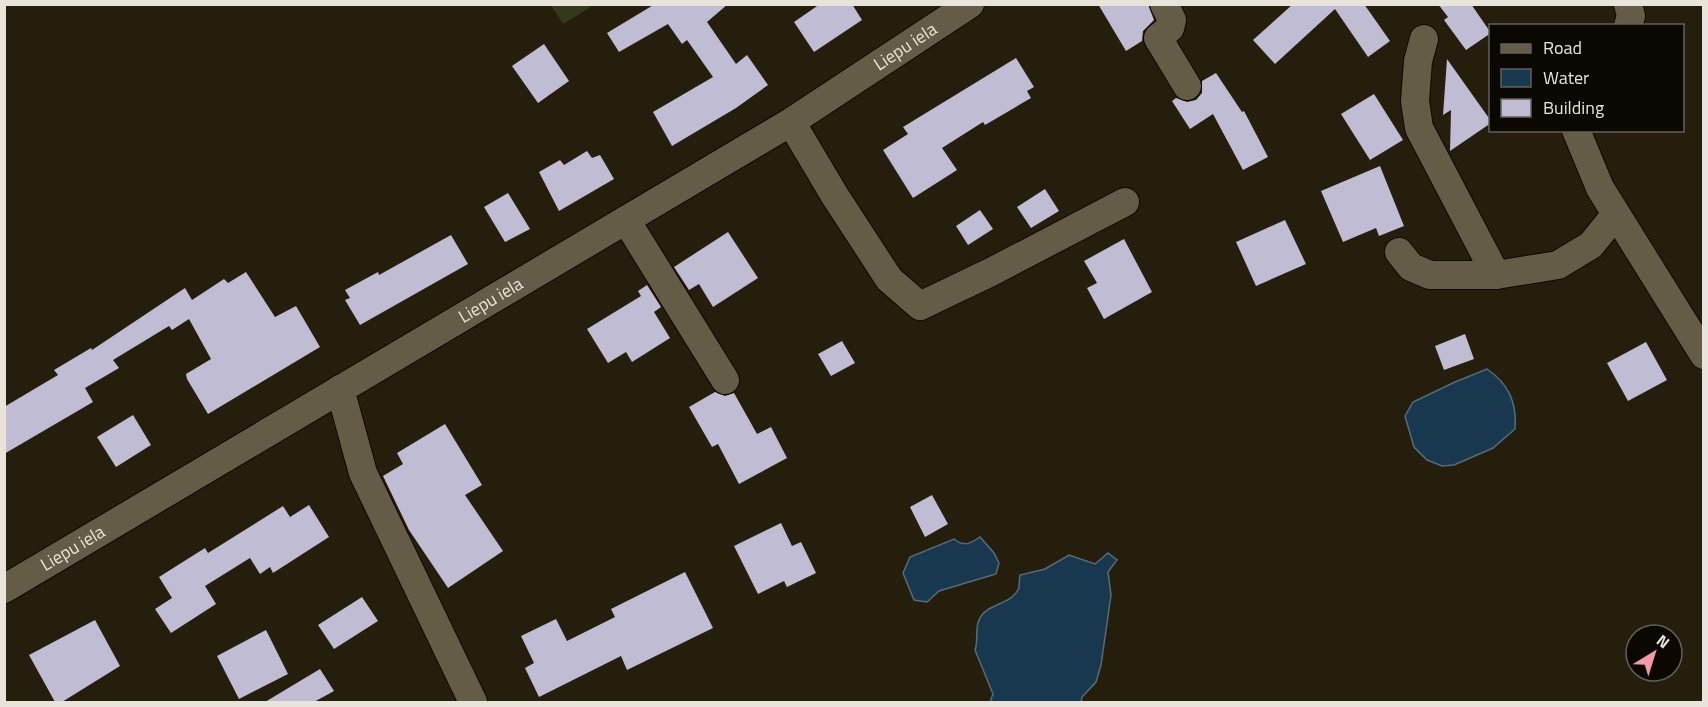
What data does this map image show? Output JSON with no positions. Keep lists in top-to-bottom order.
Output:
{
  "streets": {
    "street": ["Liepu iela"]
  },
  "legend": ["Road", "Water", "Building"],
  "north": "top right"
}
